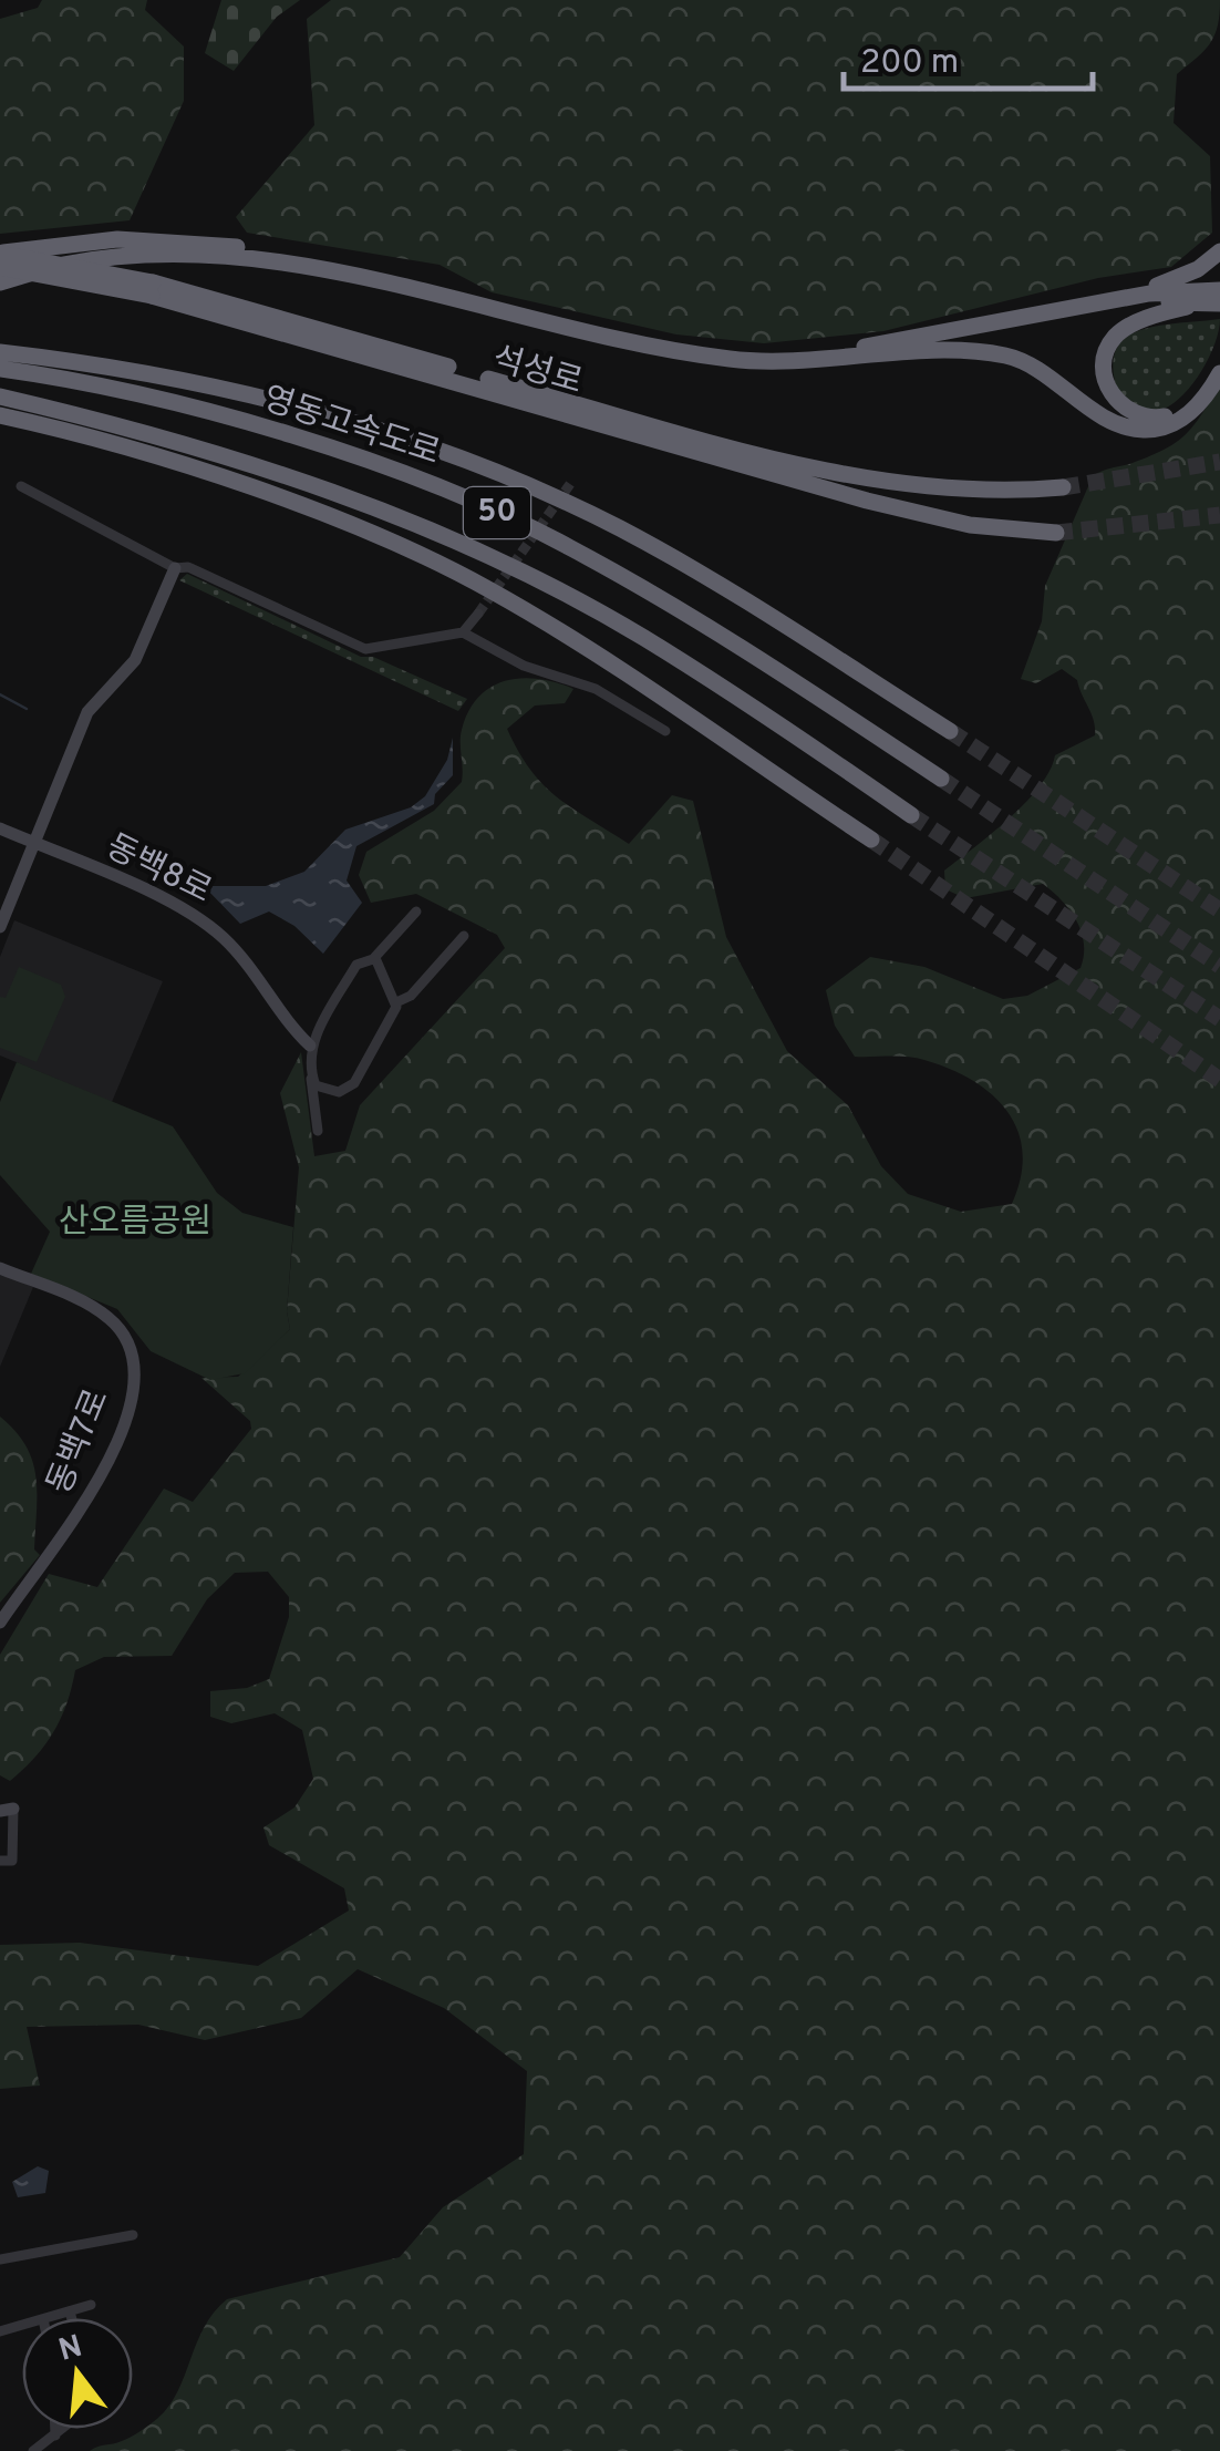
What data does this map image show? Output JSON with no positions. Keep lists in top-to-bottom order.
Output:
{
  "streets": {
    "highway": ["석성로", "영동고속도로", "50"],
    "street": ["동백8로", "동백7로"]
  },
  "parks": ["산오름공원"],
  "scale_bar": "200 m",
  "north": "top"
}
